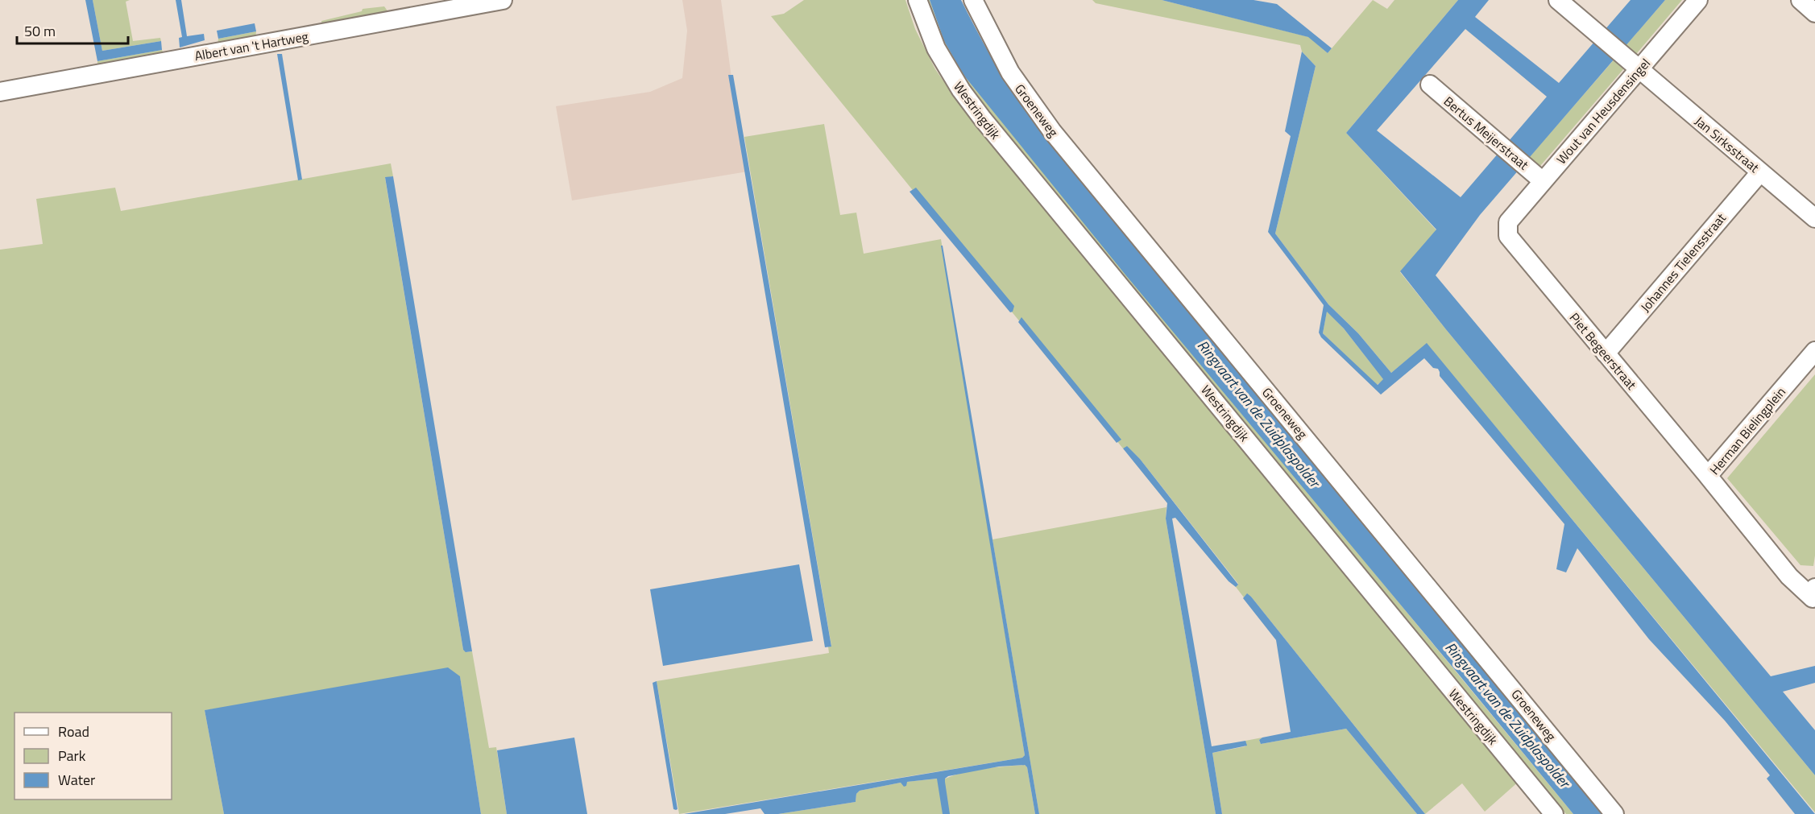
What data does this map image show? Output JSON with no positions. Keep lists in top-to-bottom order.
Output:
{
  "streets": {
    "street": [
      "Albert van 't Hartweg",
      "Westringdijk",
      "Groeneweg",
      "Wout van Heusdensingel",
      "Bertus Meijerstraat",
      "Jan Sirksstraat",
      "Johannes Tielensstraat",
      "Piet Begeerstraat",
      "Herman Bielingplein"
    ]
  },
  "crossings": [
    ["Wout van Heusdensingel", "Bertus Meijerstraat"],
    ["Wout van Heusdensingel", "Jan Sirksstraat"],
    ["Wout van Heusdensingel", "Piet Begeerstraat"],
    ["Jan Sirksstraat", "Johannes Tielensstraat"],
    ["Johannes Tielensstraat", "Piet Begeerstraat"],
    ["Piet Begeerstraat", "Herman Bielingplein"]
  ],
  "water": ["Ringvaart van de Zuidplaspolder"],
  "legend": ["Road", "Park", "Water"],
  "scale_bar": "50 m"
}
